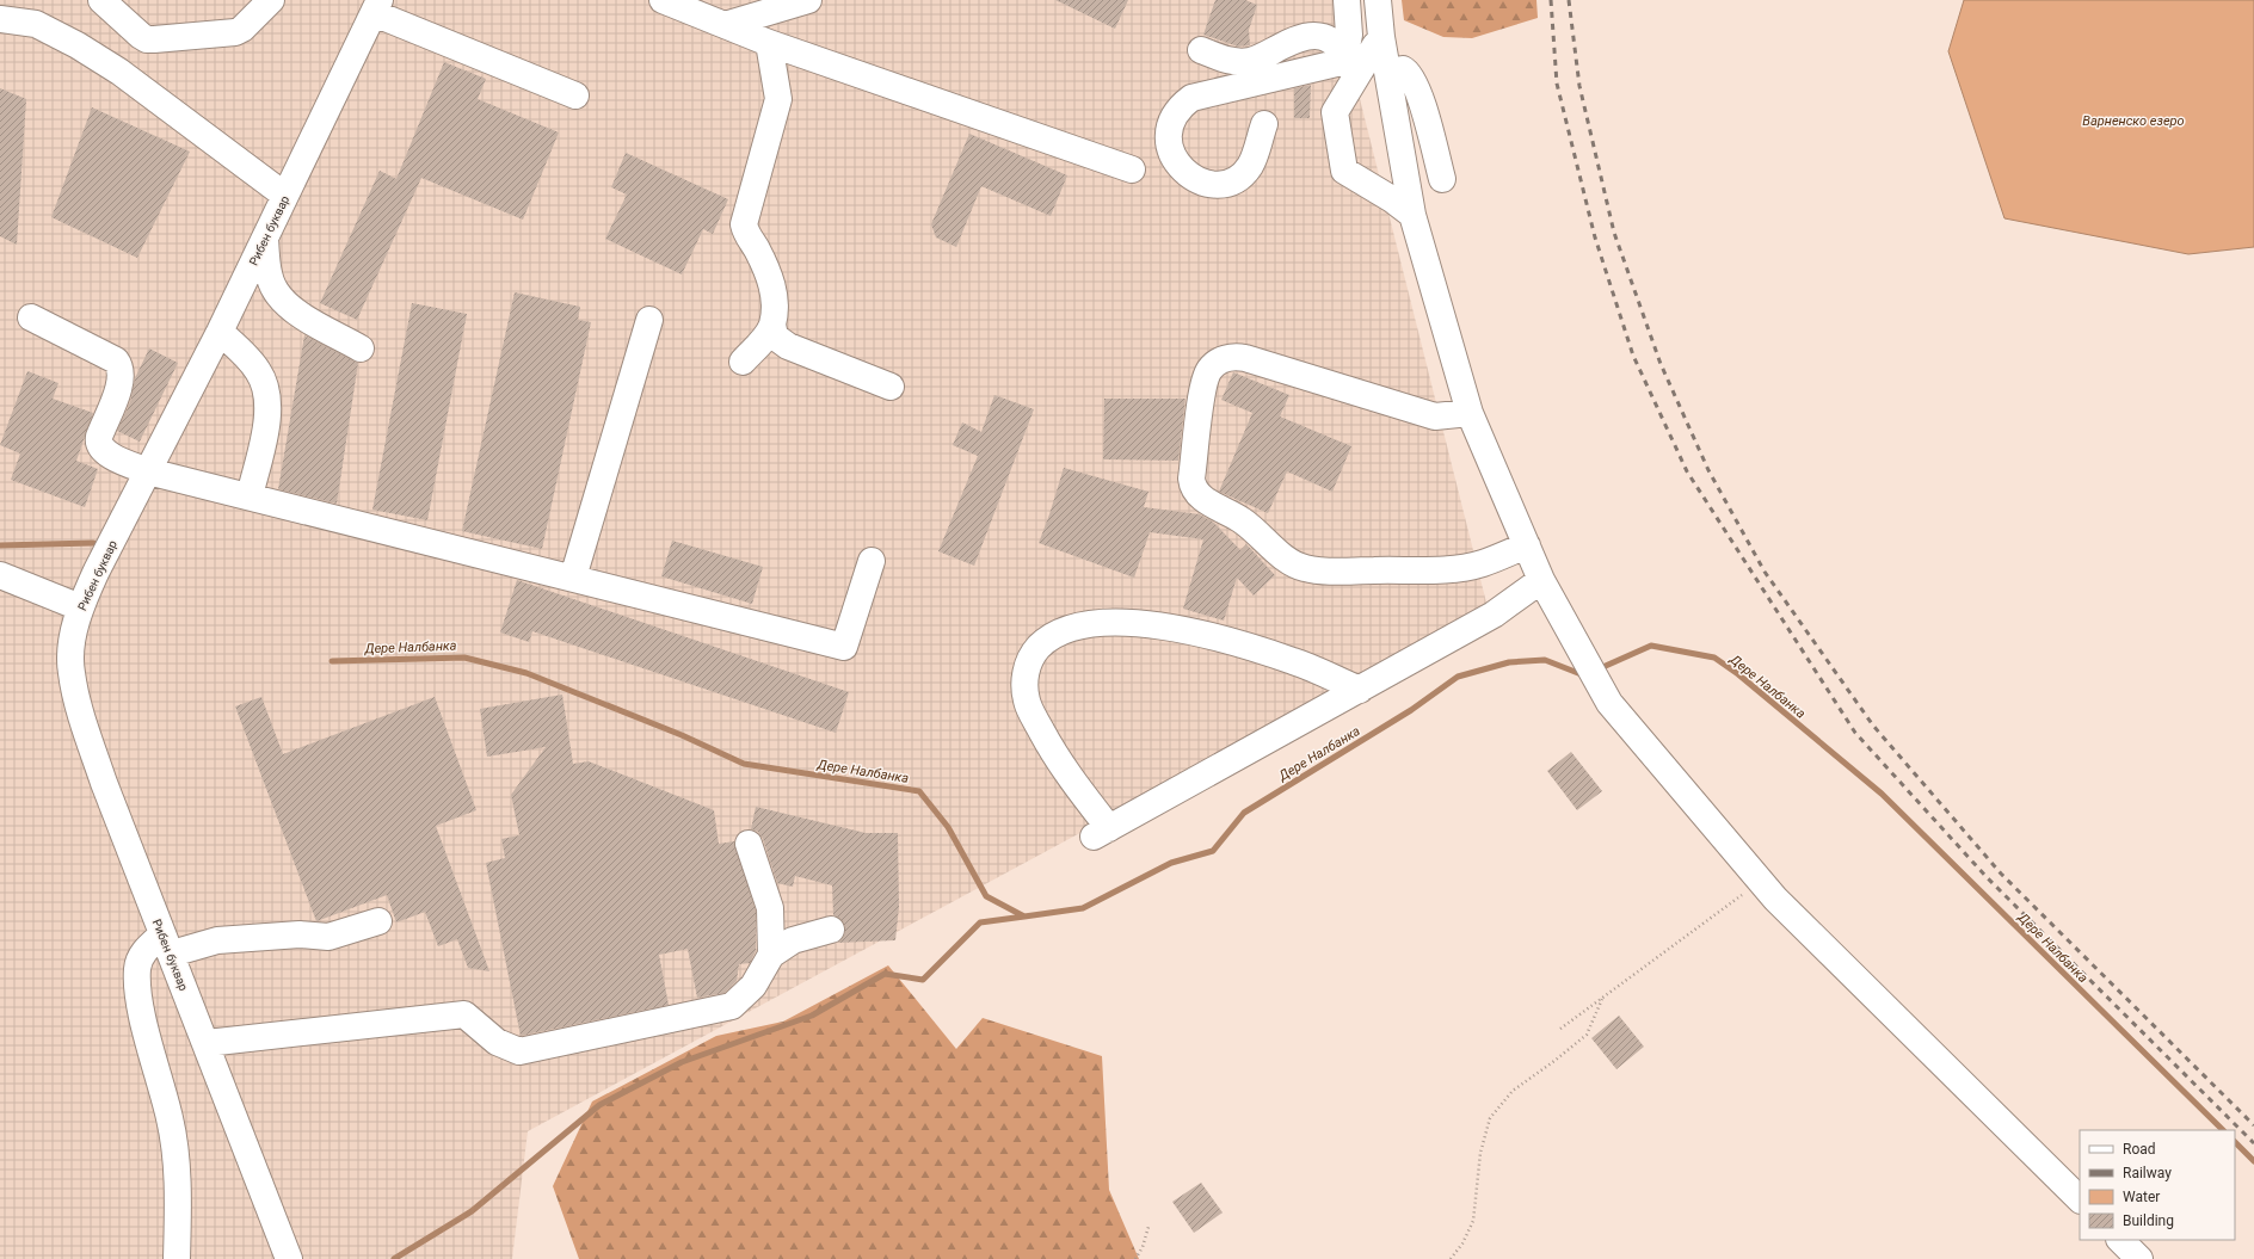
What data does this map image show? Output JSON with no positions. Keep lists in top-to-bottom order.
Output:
{
  "streets": {
    "street": ["Рибен буквар"]
  },
  "water": ["Варненско езеро", "Дере Налбанка"],
  "legend": [
    "Road",
    "Railway",
    "Water",
    "Building"
  ]
}
